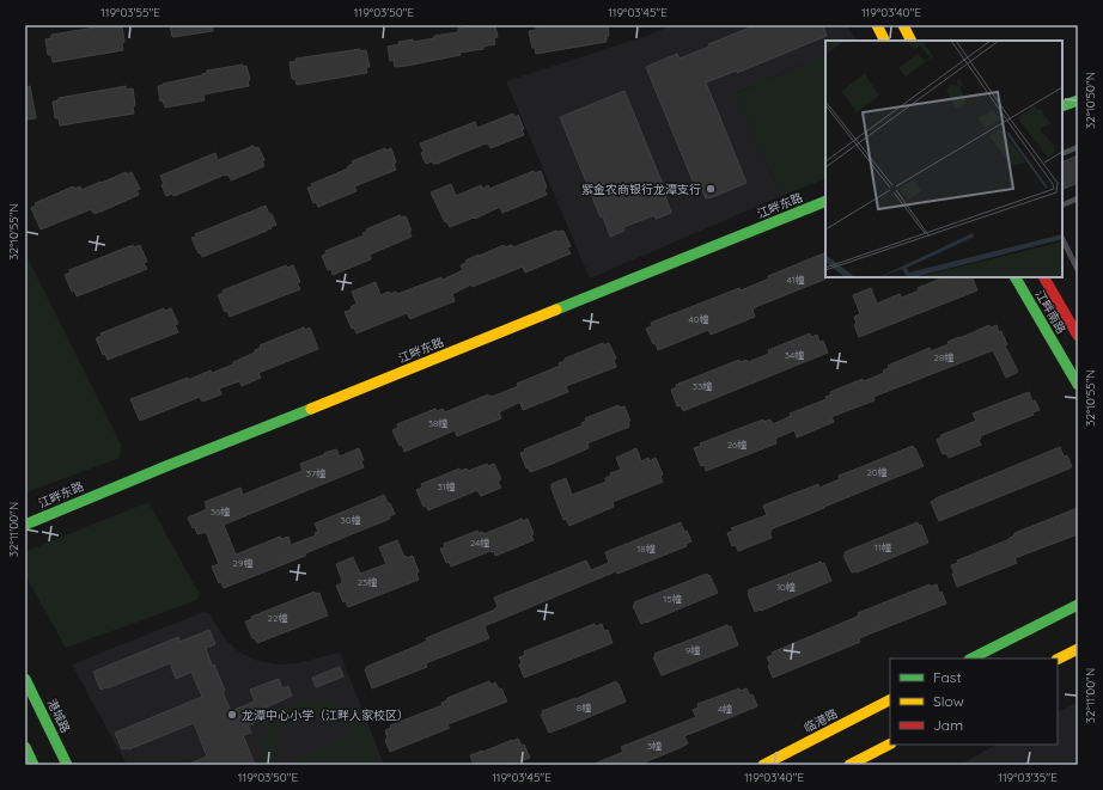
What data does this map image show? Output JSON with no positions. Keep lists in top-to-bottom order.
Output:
{
  "streets": {
    "street": [
      "江畔东路",
      "江畔南路",
      "港城路",
      "临港路"
    ]
  },
  "places": ["紫金农商银行龙潭支行", "龙潭中心小学（江畔人家校区）"],
  "house_numbers": [
    "41幢",
    "40幢",
    "34幢",
    "28幢",
    "33幢",
    "38幢",
    "26幢",
    "20幢",
    "37幢",
    "31幢",
    "36幢",
    "30幢",
    "24幢",
    "11幢",
    "18幢",
    "29幢",
    "23幢",
    "10幢",
    "15幢",
    "22幢",
    "9幢",
    "8幢",
    "4幢",
    "3幢"
  ],
  "legend": ["Fast", "Slow", "Jam"],
  "coordinates": [
    "119°03'55\"E",
    "119°03'50\"E",
    "119°03'45\"E",
    "119°03'40\"E",
    "32°10'50\"N",
    "32°10'55\"N",
    "32°11'00\"N",
    "119°03'35\"E"
  ]
}
